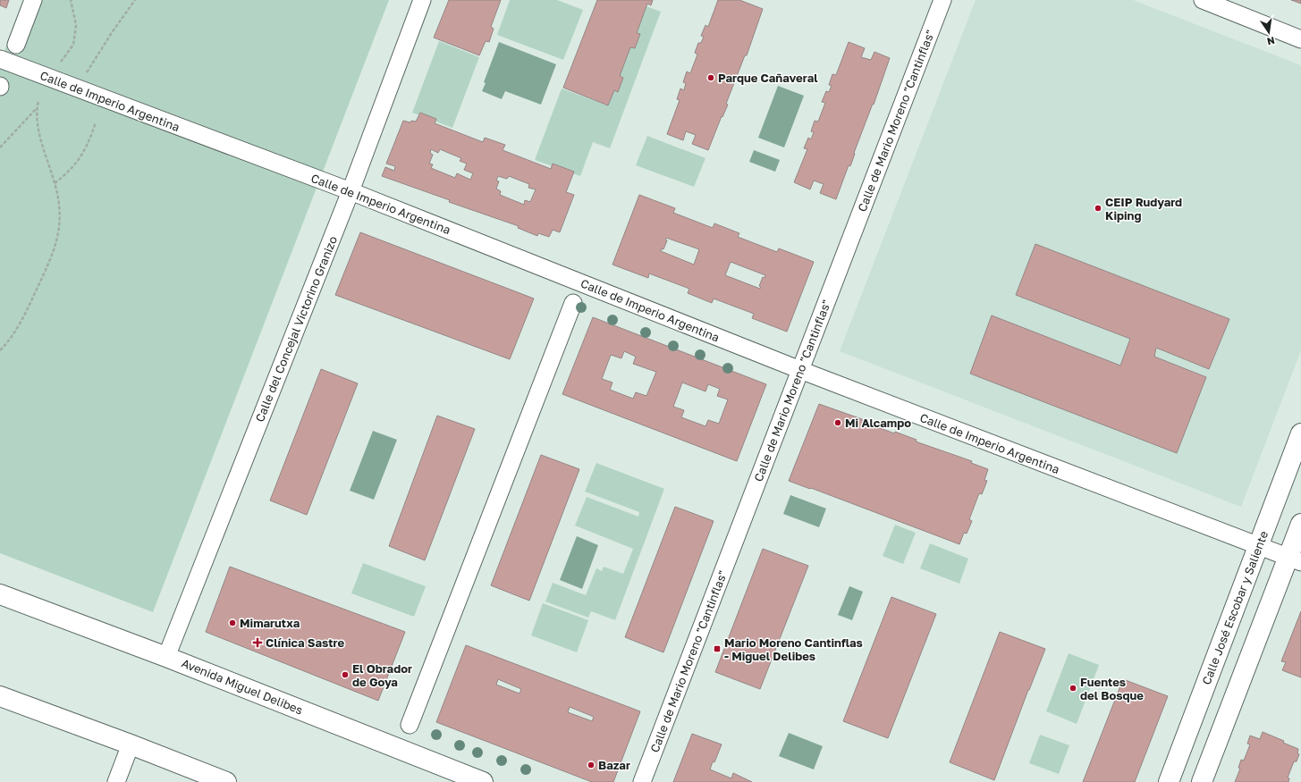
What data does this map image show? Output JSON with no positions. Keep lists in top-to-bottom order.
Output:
{
  "streets": {
    "main road": ["Calle José Escobar y Saliente", "Avenida Miguel Delibes"],
    "street": ["Calle de Imperio Argentina", "Calle de Mario Moreno \"Cantinflas\"", "Calle del Concejal Victorino Granizo"]
  },
  "crossings": [
    ["Calle de Imperio Argentina", "Calle de Mario Moreno \"Cantinflas\""],
    ["Calle de Imperio Argentina", "Calle del Concejal Victorino Granizo"],
    ["Calle de Imperio Argentina", "Calle José Escobar y Saliente"],
    ["Calle del Concejal Victorino Granizo", "Avenida Miguel Delibes"]
  ],
  "places": {
    "other": [
      "Parque Cañaveral",
      "CEIP Rudyard Kiping",
      "Mi Alcampo",
      "Mimarutxa",
      "El Obrador de Goya",
      "Fuentes del Bosque",
      "Bazar"
    ],
    "health": ["Clínica Sastre"],
    "transit": ["Mario Moreno Cantinflas - Miguel Delibes"]
  },
  "north": "bottom"
}
